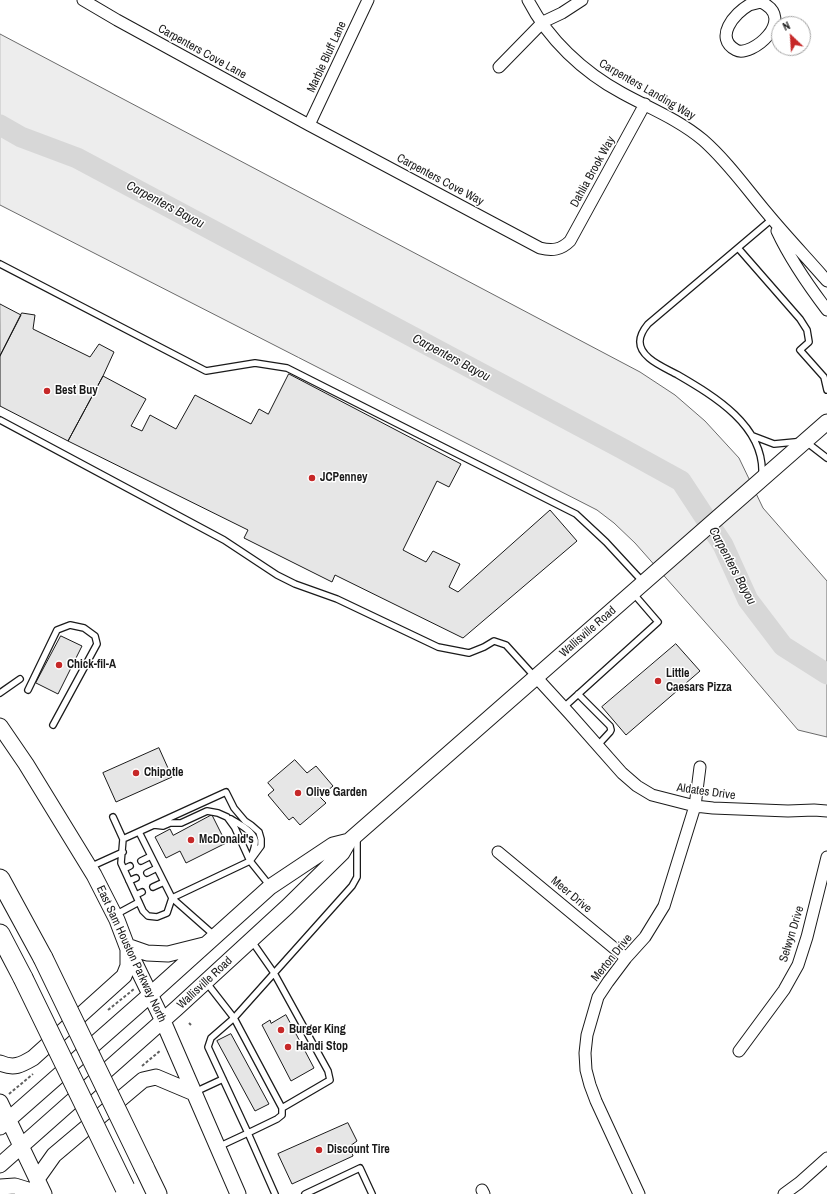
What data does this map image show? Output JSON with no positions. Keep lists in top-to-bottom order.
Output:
{
  "streets": {
    "main road": ["Wallisville Road", "East Sam Houston Parkway North"],
    "street": [
      "Carpenters Cove Lane",
      "Marble Bluff Lane",
      "Carpenters Landing Way",
      "Dahlia Brook Way",
      "Carpenters Cove Way",
      "Aldates Drive",
      "Meer Drive",
      "Selwyn Drive",
      "Merton Drive"
    ]
  },
  "crossings": [
    ["Carpenters Cove Lane", "Marble Bluff Lane"],
    ["Carpenters Cove Lane", "Carpenters Cove Way"],
    ["Marble Bluff Lane", "Carpenters Cove Way"],
    ["Carpenters Landing Way", "Dahlia Brook Way"],
    ["Dahlia Brook Way", "Carpenters Cove Way"],
    ["Wallisville Road", "Aldates Drive"],
    ["Wallisville Road", "East Sam Houston Parkway North"],
    ["Aldates Drive", "Merton Drive"],
    ["Meer Drive", "Merton Drive"]
  ],
  "water": ["Carpenters Bayou"],
  "places": [
    "Best Buy",
    "JCPenney",
    "Chick-fil-A",
    "Little Caesars Pizza",
    "Chipotle",
    "Olive Garden",
    "McDonald's",
    "Burger King",
    "Handi Stop",
    "Discount Tire"
  ],
  "north": "top left"
}
